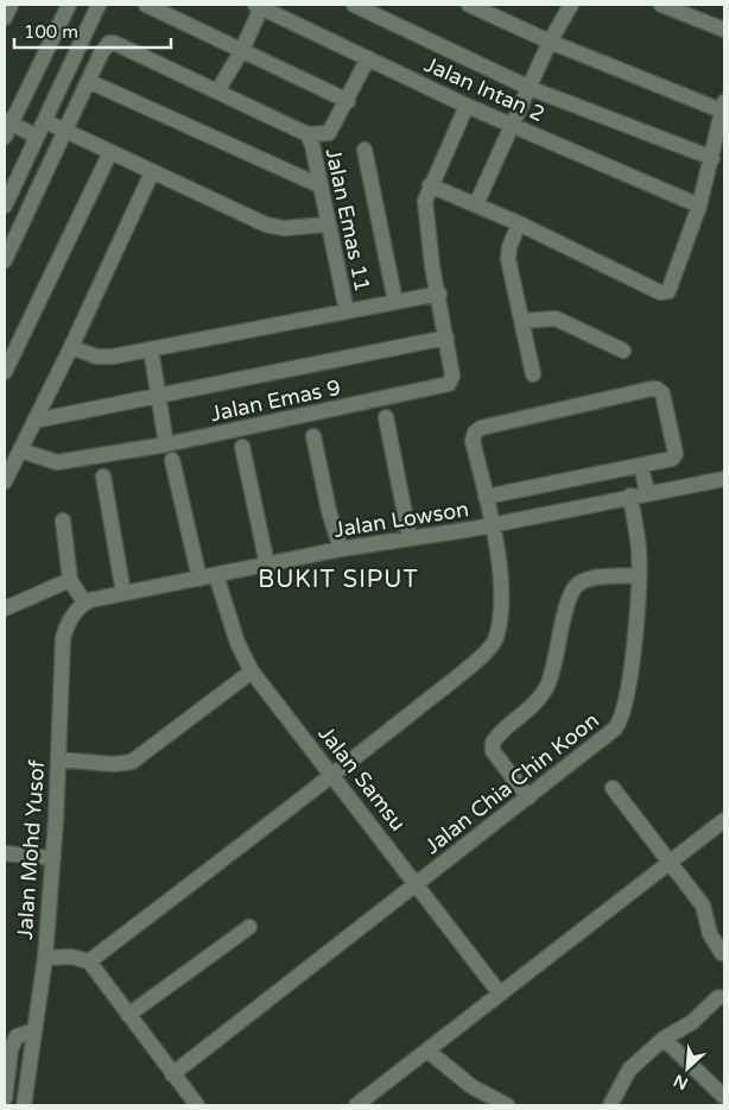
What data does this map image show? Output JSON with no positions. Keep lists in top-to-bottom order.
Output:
{
  "streets": {
    "street": [
      "Jalan Intan 2",
      "Jalan Emas 11",
      "Jalan Emas 9",
      "Jalan Lowson",
      "Jalan Samsu",
      "Jalan Chia Chin Koon",
      "Jalan Mohd Yusof"
    ]
  },
  "crossings": [
    ["Jalan Intan 2", "Jalan Emas 9"],
    ["Jalan Lowson", "Jalan Samsu"],
    ["Jalan Lowson", "Jalan Chia Chin Koon"],
    ["Jalan Lowson", "Jalan Mohd Yusof"],
    ["Jalan Samsu", "Jalan Chia Chin Koon"]
  ],
  "districts": ["BUKIT SIPUT"],
  "scale_bar": "100 m",
  "north": "bottom left"
}
